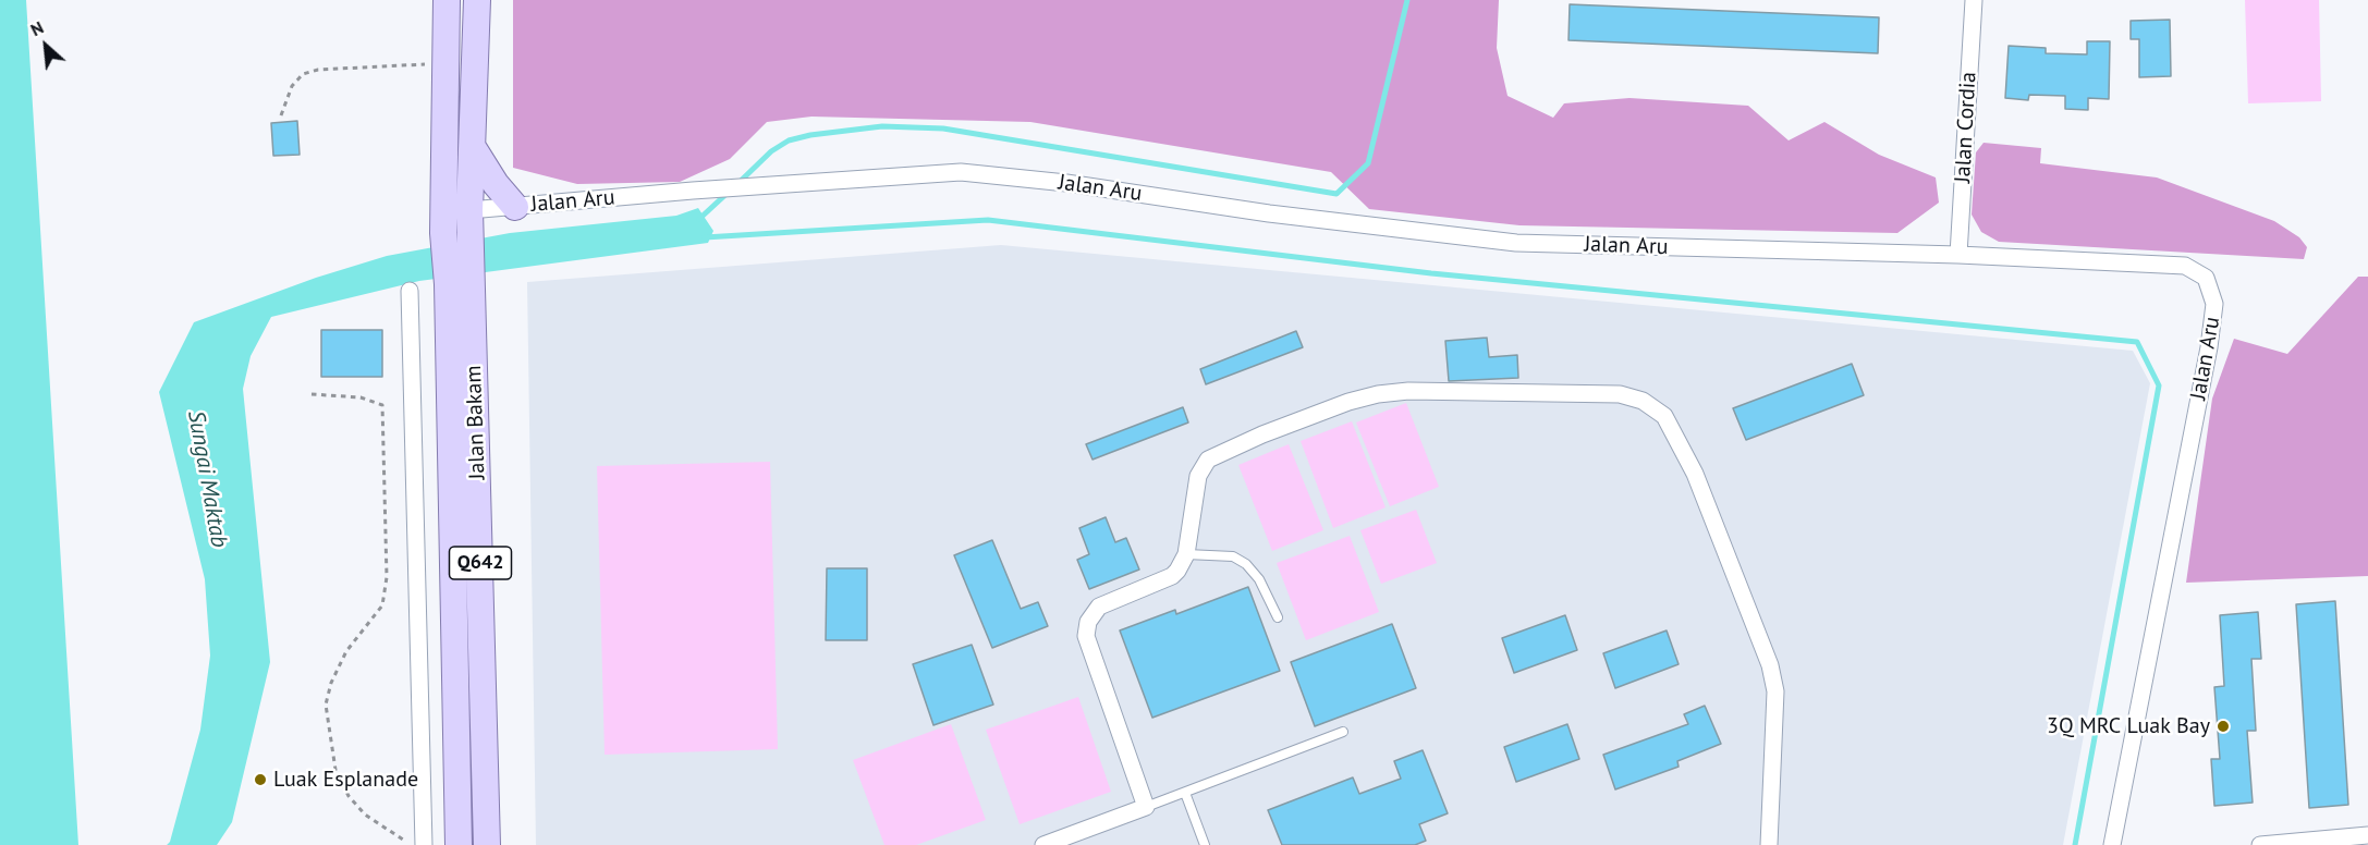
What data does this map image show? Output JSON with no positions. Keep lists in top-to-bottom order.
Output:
{
  "streets": {
    "main road": ["Jalan Bakam", "Q642"],
    "street": ["Jalan Cordia", "Jalan Aru"]
  },
  "crossings": [
    ["Jalan Cordia", "Jalan Aru"],
    ["Jalan Aru", "Jalan Bakam"]
  ],
  "water": ["Sungai Maktab"],
  "places": ["3Q MRC Luak Bay", "Luak Esplanade"],
  "north": "top left"
}
